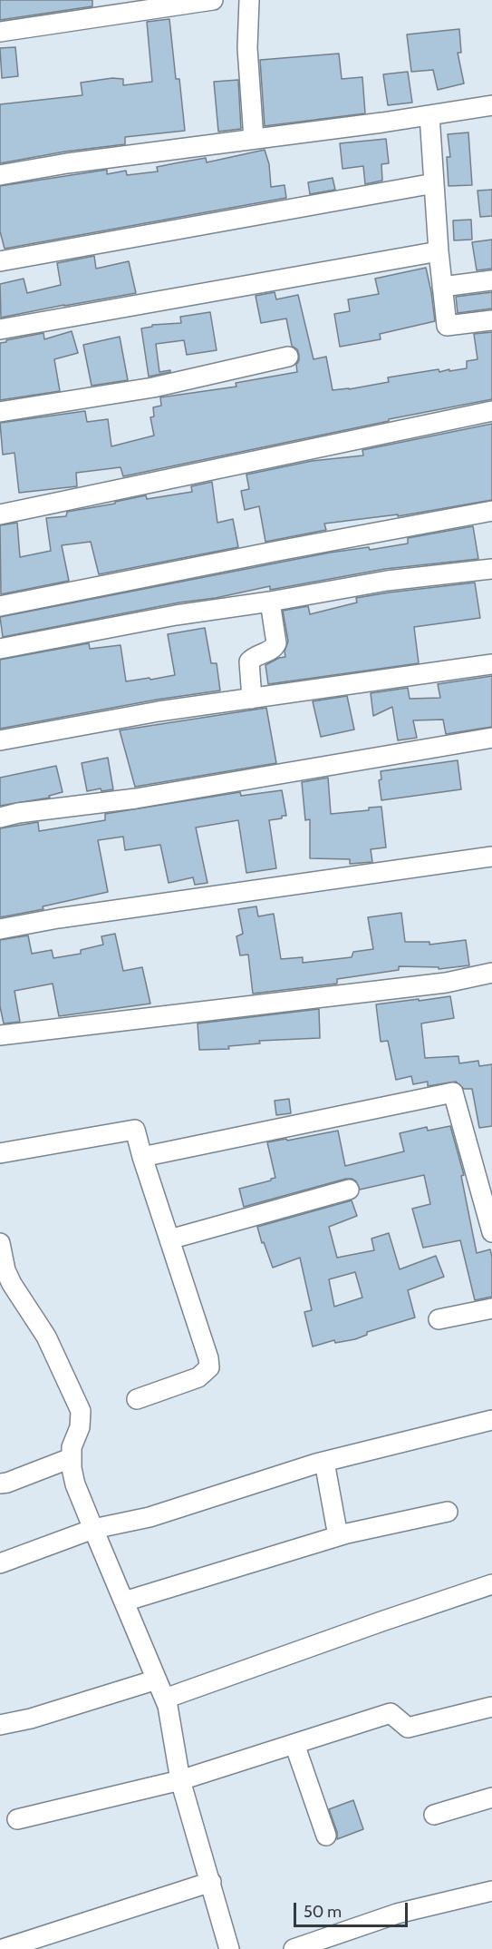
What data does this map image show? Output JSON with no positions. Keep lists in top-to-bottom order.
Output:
{
  "scale_bar": "50 m"
}
